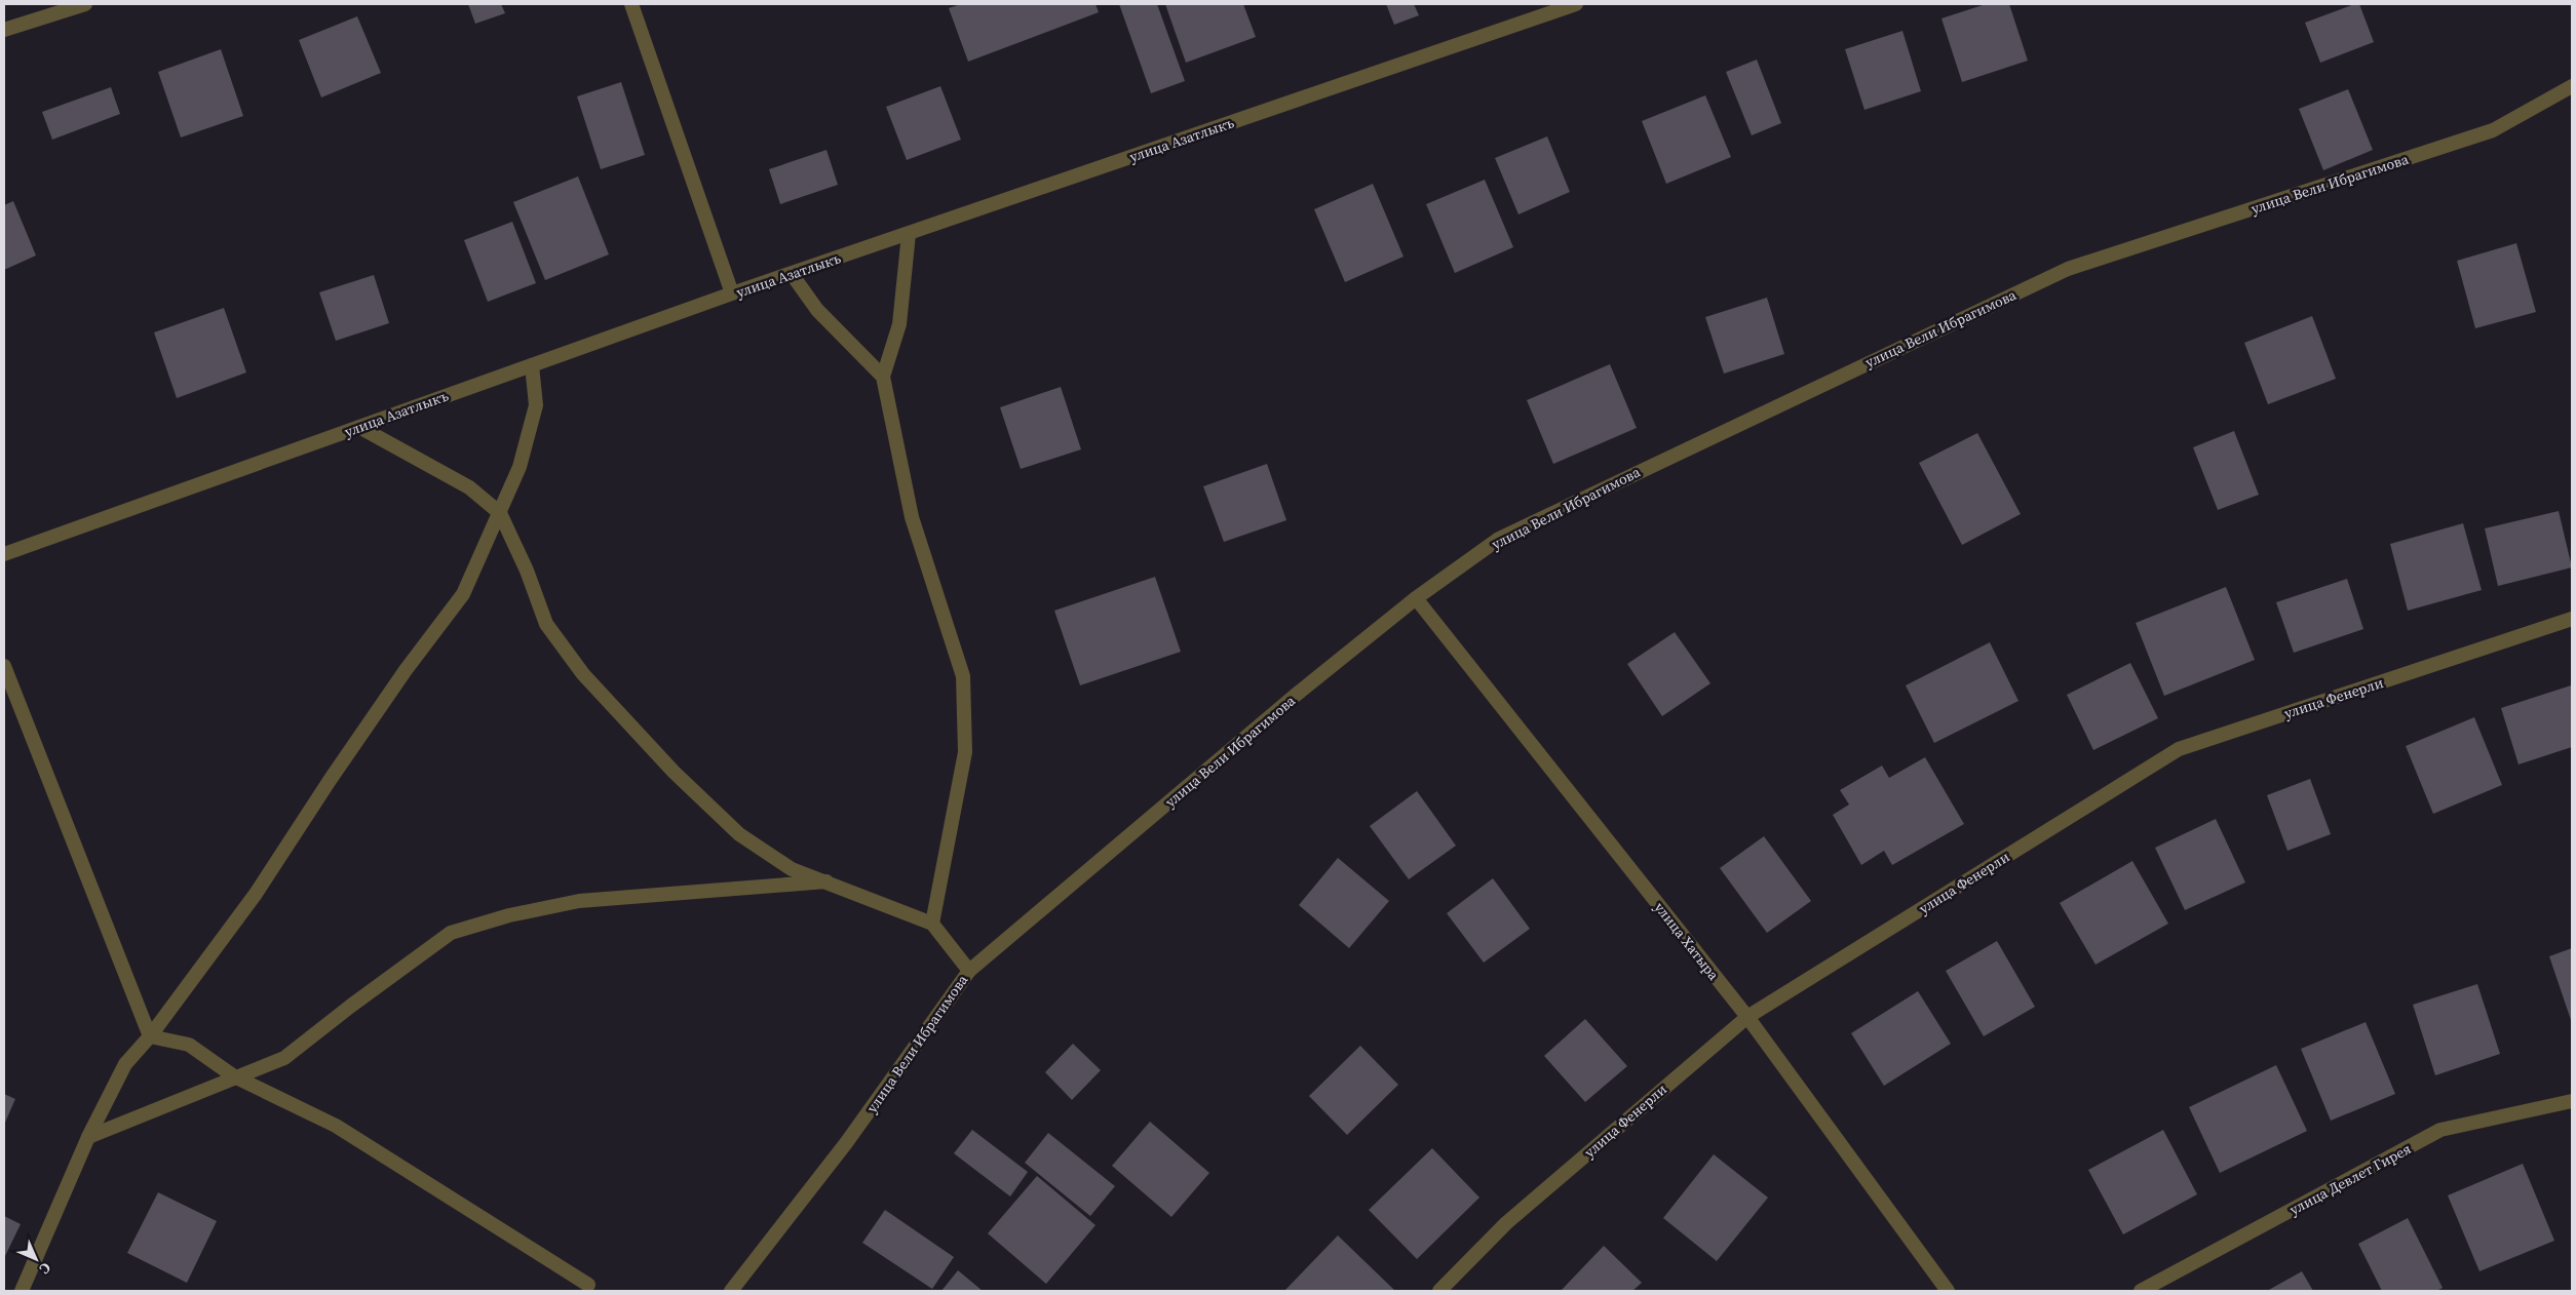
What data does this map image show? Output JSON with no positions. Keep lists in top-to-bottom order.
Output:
{
  "streets": {
    "street": [
      "улица Азатлыкъ",
      "улица Вели Ибрагимова",
      "улица Фенерли",
      "улица Хатыра",
      "улица Девлет Гирея"
    ]
  },
  "crossings": [
    ["улица Вели Ибрагимова", "улица Хатыра"],
    ["улица Фенерли", "улица Хатыра"]
  ],
  "north": "bottom right"
}
